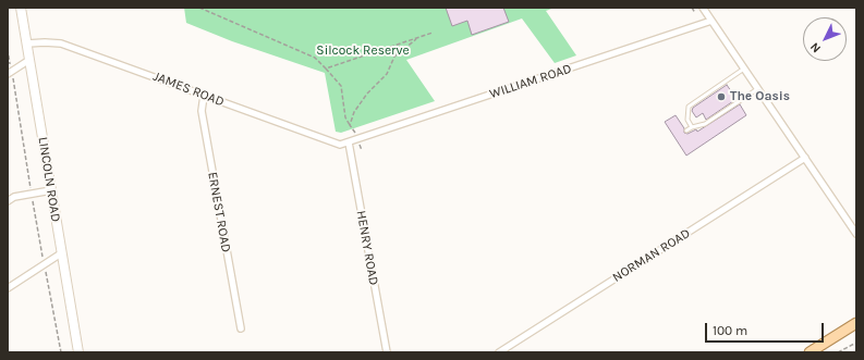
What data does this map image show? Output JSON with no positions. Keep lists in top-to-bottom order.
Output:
{
  "streets": {
    "main road": ["LINCOLN ROAD"],
    "street": [
      "WILLIAM ROAD",
      "JAMES ROAD",
      "ERNEST ROAD",
      "HENRY ROAD",
      "NORMAN ROAD"
    ]
  },
  "crossings": [
    ["WILLIAM ROAD", "JAMES ROAD"],
    ["WILLIAM ROAD", "HENRY ROAD"],
    ["JAMES ROAD", "LINCOLN ROAD"],
    ["JAMES ROAD", "ERNEST ROAD"],
    ["JAMES ROAD", "HENRY ROAD"]
  ],
  "parks": ["Silcock Reserve"],
  "places": ["The Oasis"],
  "scale_bar": "100 m",
  "north": "bottom left"
}
